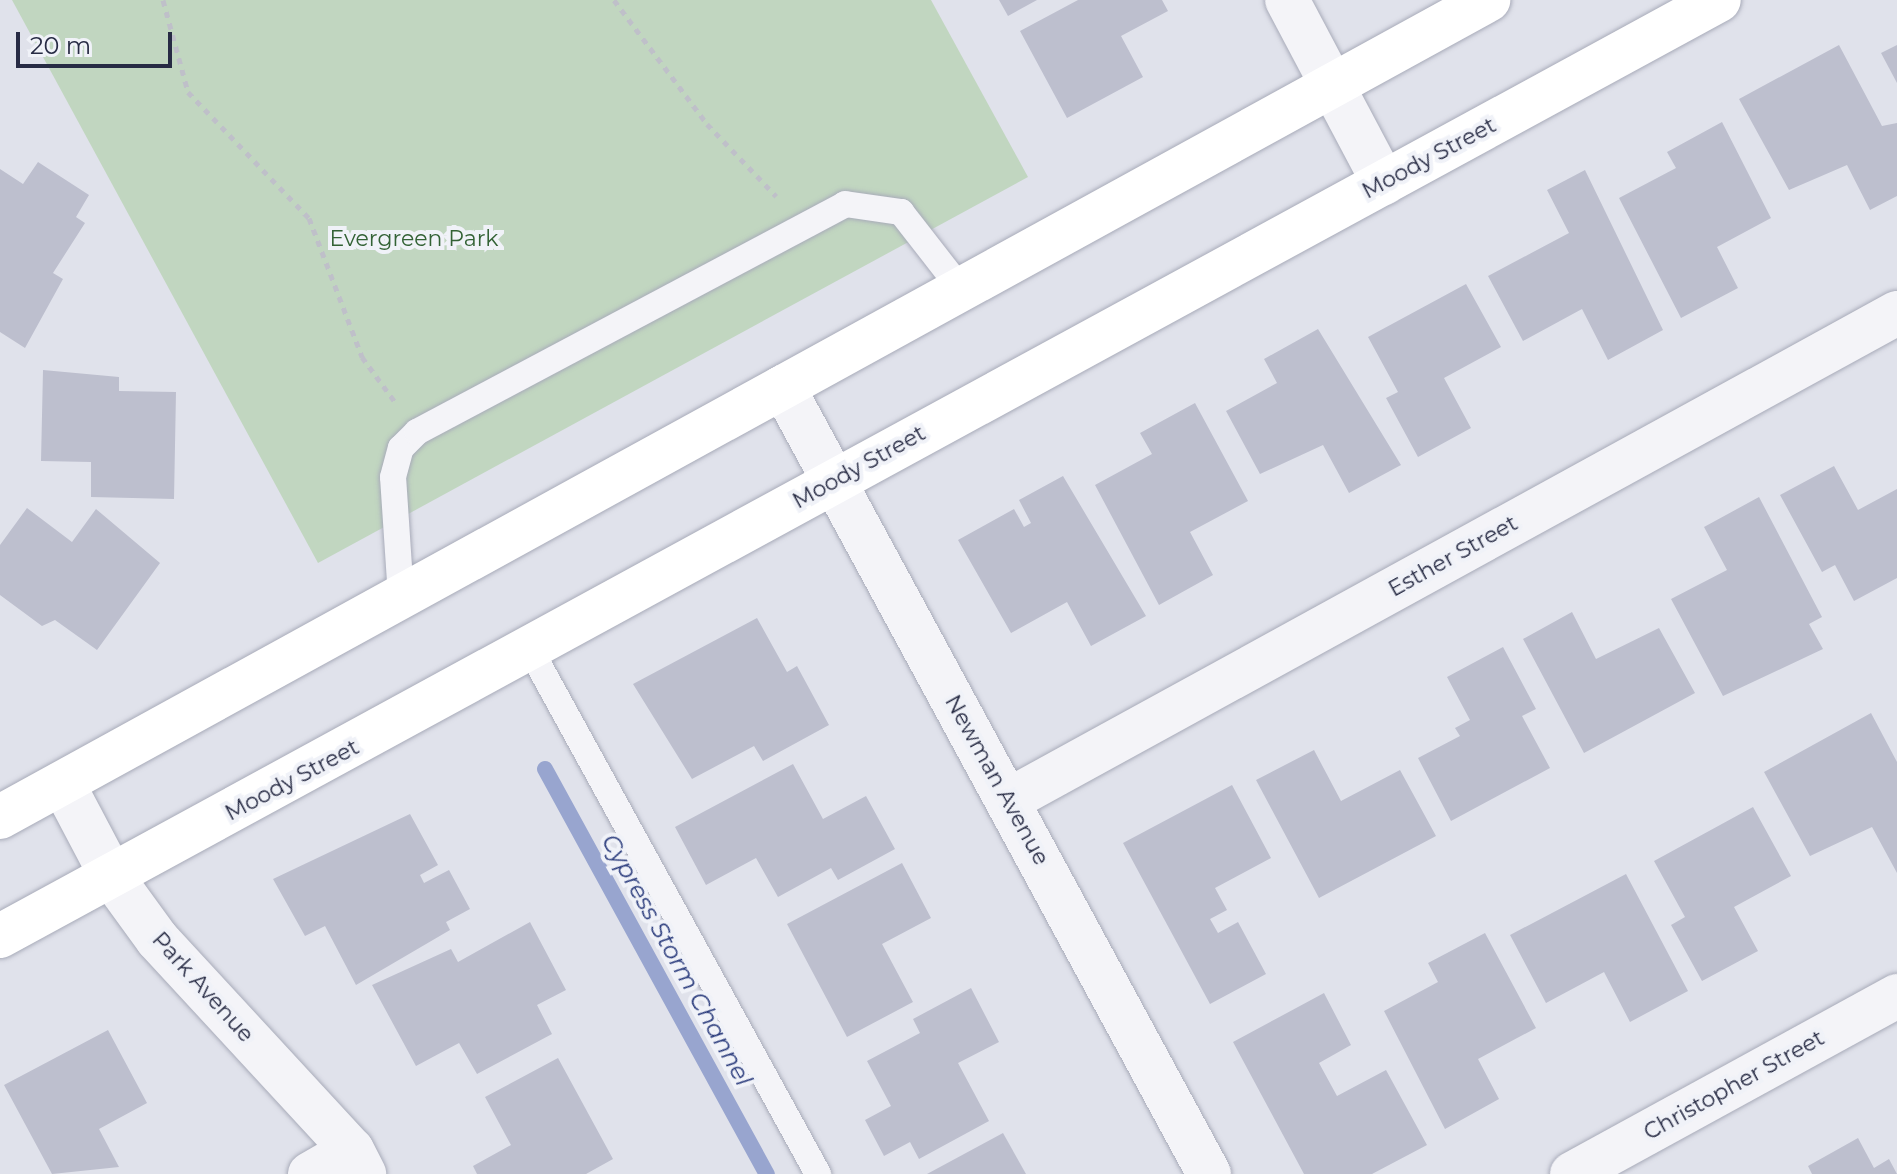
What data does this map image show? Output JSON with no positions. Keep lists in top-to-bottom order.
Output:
{
  "streets": {
    "main road": ["Moody Street"],
    "street": [
      "Esther Street",
      "Newman Avenue",
      "Park Avenue",
      "Christopher Street"
    ]
  },
  "crossings": [
    ["Moody Street", "Newman Avenue"],
    ["Moody Street", "Park Avenue"],
    ["Esther Street", "Newman Avenue"]
  ],
  "water": ["Cypress Storm Channel"],
  "parks": ["Evergreen Park"],
  "scale_bar": "20 m"
}
